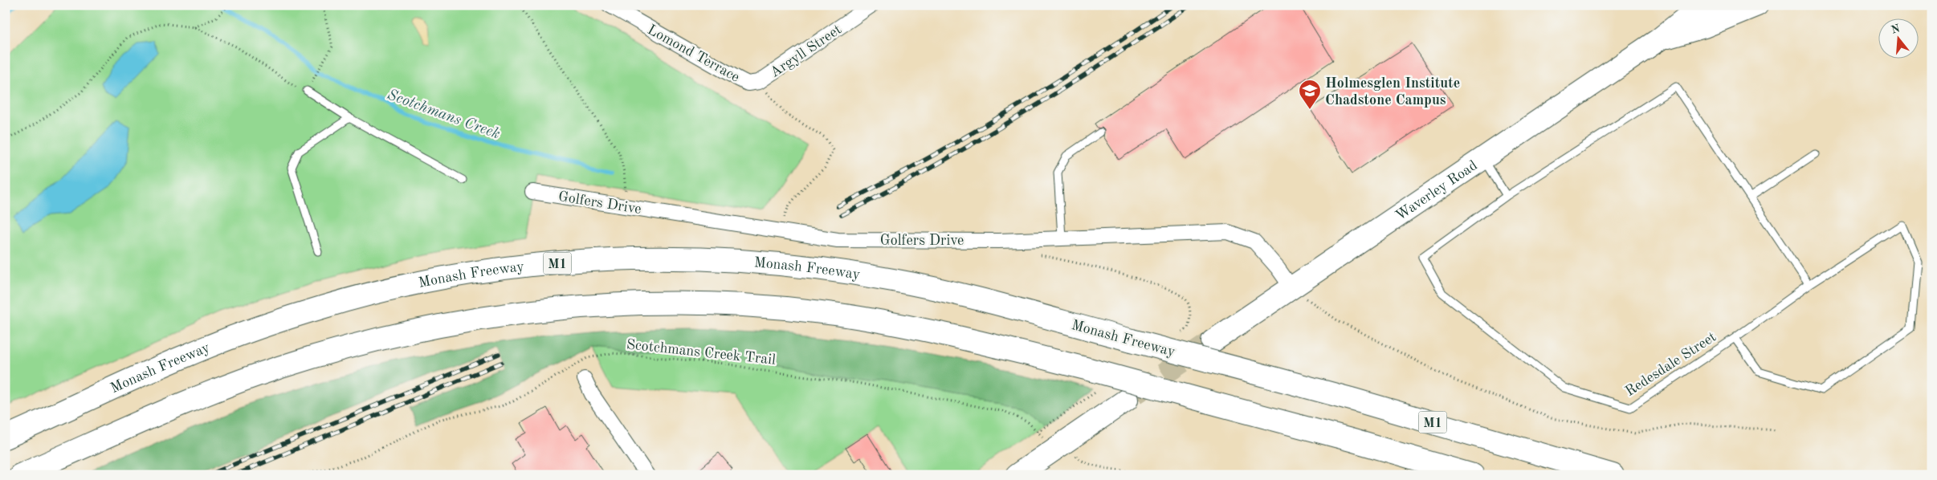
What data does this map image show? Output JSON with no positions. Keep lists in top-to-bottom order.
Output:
{
  "streets": {
    "main road": ["Waverley Road", "M1", "Monash Freeway"],
    "street": ["Argyll Street", "Lomond Terrace", "Golfers Drive"],
    "lane": ["Redesdale Street"],
    "path": ["Scotchmans Creek Trail"]
  },
  "crossings": [
    ["Argyll Street", "Lomond Terrace"],
    ["Waverley Road", "Golfers Drive"]
  ],
  "water": ["Scotchmans Creek"],
  "places": {
    "school or university": ["Holmesglen Institute Chadstone Campus"]
  },
  "north": "top"
}
